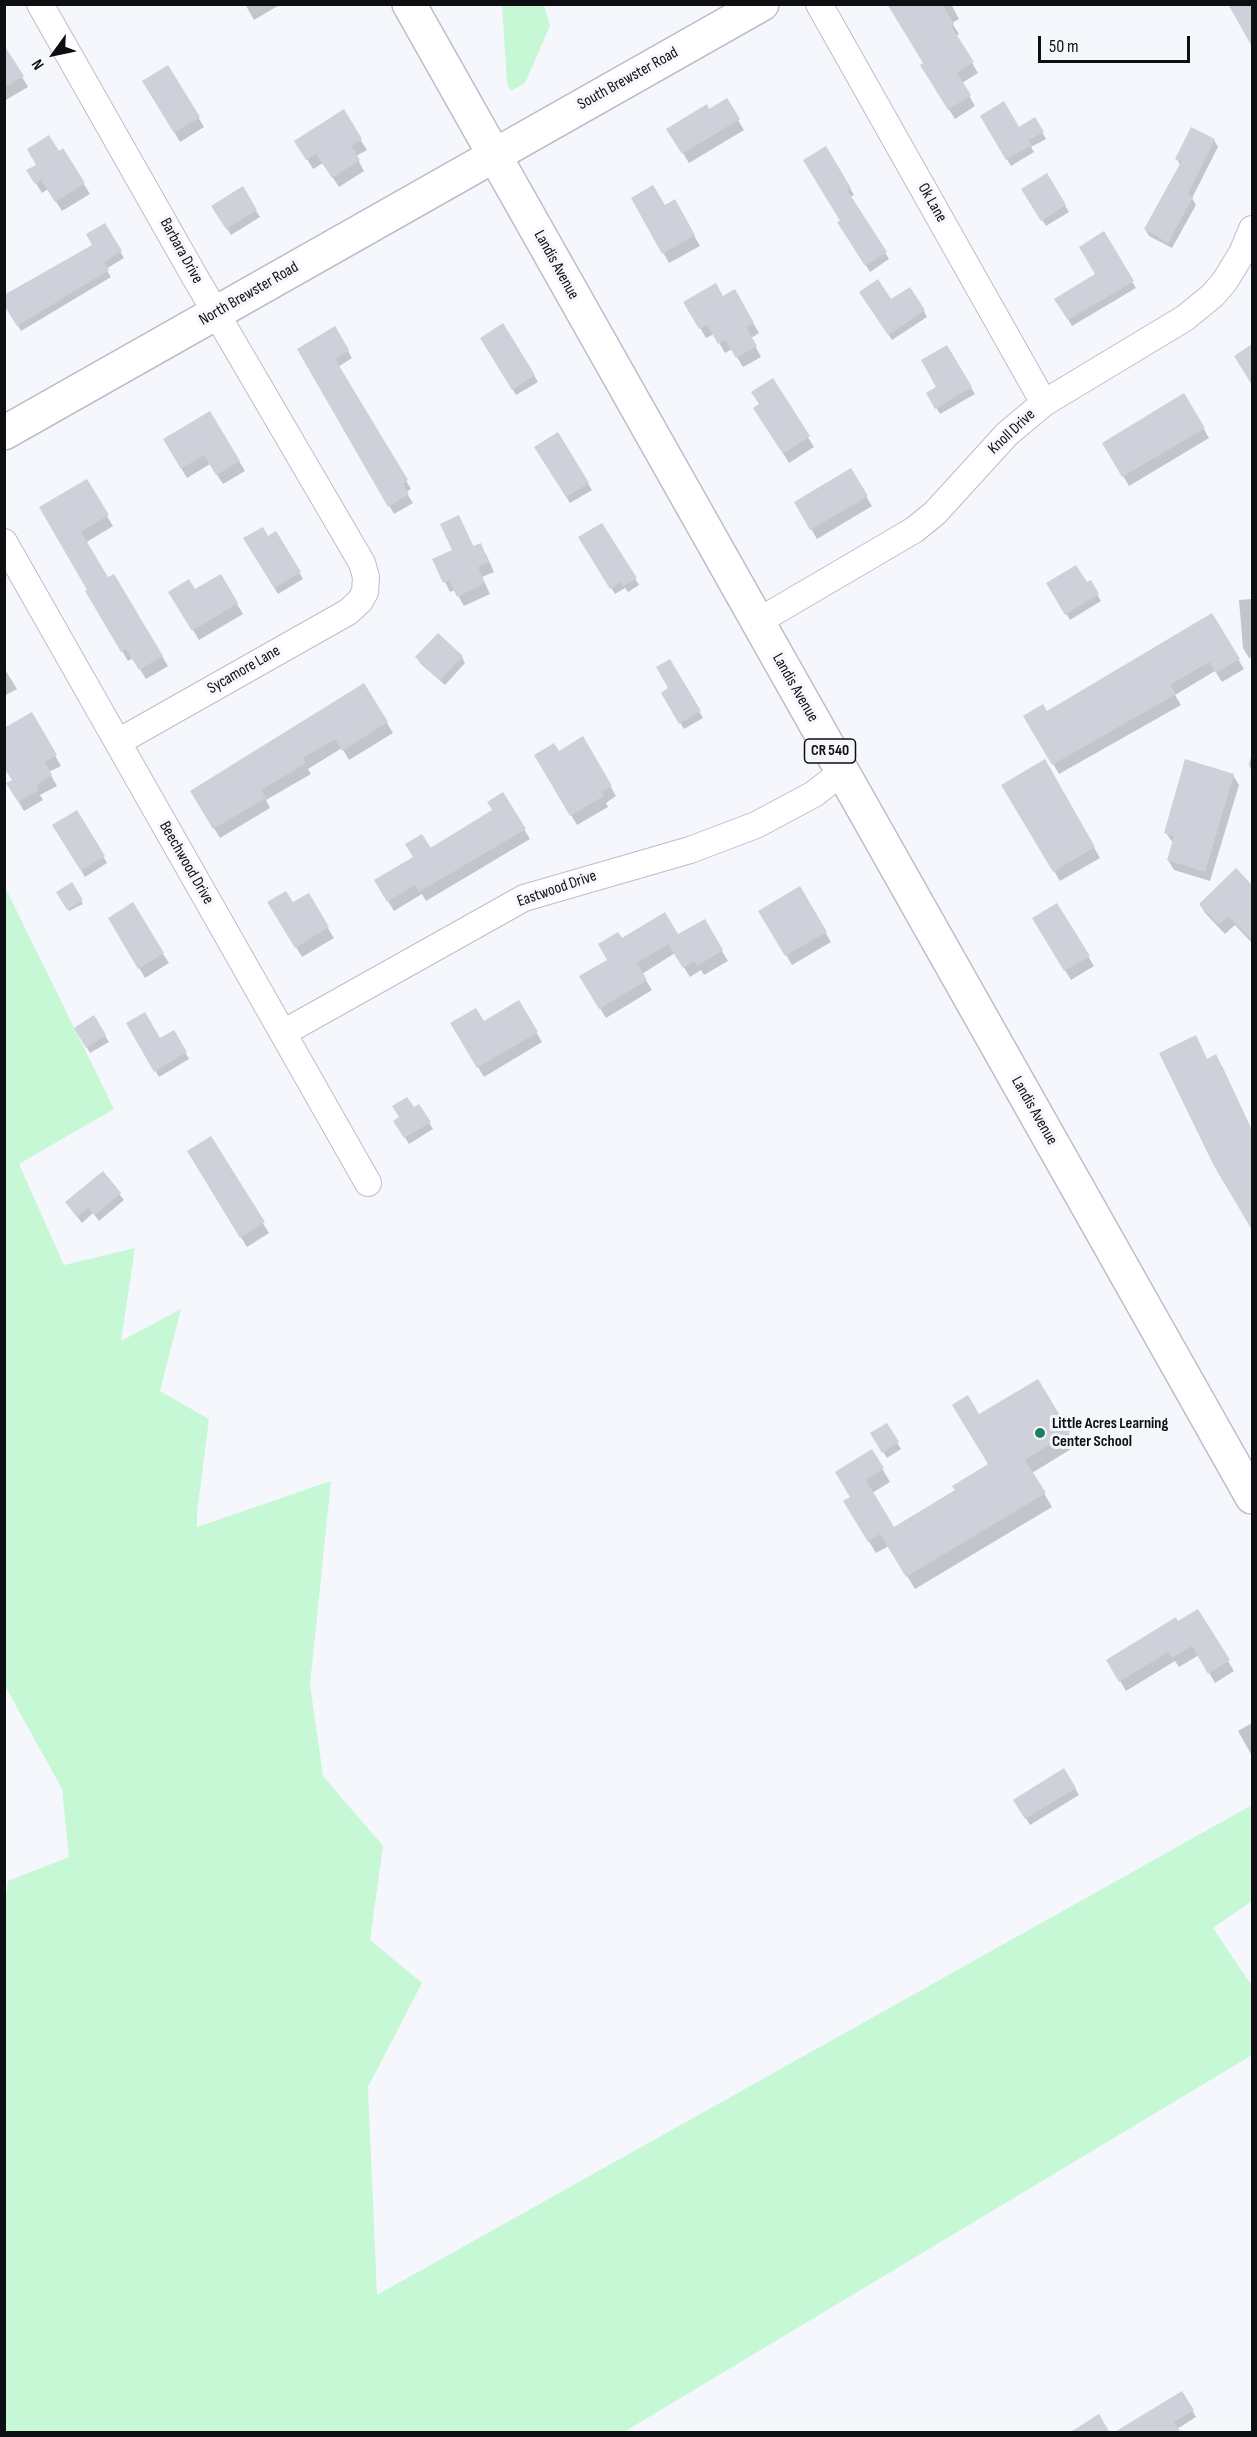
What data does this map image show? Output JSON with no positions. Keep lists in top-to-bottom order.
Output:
{
  "streets": {
    "main road": [
      "South Brewster Road",
      "Landis Avenue",
      "North Brewster Road",
      "CR 540"
    ],
    "street": [
      "Ok Lane",
      "Barbara Drive",
      "Knoll Drive",
      "Sycamore Lane",
      "Beechwood Drive",
      "Eastwood Drive"
    ]
  },
  "crossings": [
    ["South Brewster Road", "Landis Avenue"],
    ["South Brewster Road", "North Brewster Road"],
    ["Ok Lane", "Knoll Drive"],
    ["Barbara Drive", "North Brewster Road"],
    ["Barbara Drive", "Sycamore Lane"],
    ["Landis Avenue", "North Brewster Road"],
    ["Landis Avenue", "Knoll Drive"],
    ["Landis Avenue", "Eastwood Drive"],
    ["Sycamore Lane", "Beechwood Drive"],
    ["Beechwood Drive", "Eastwood Drive"]
  ],
  "places": ["Little Acres Learning Center School"],
  "scale_bar": "50 m",
  "north": "bottom left"
}
